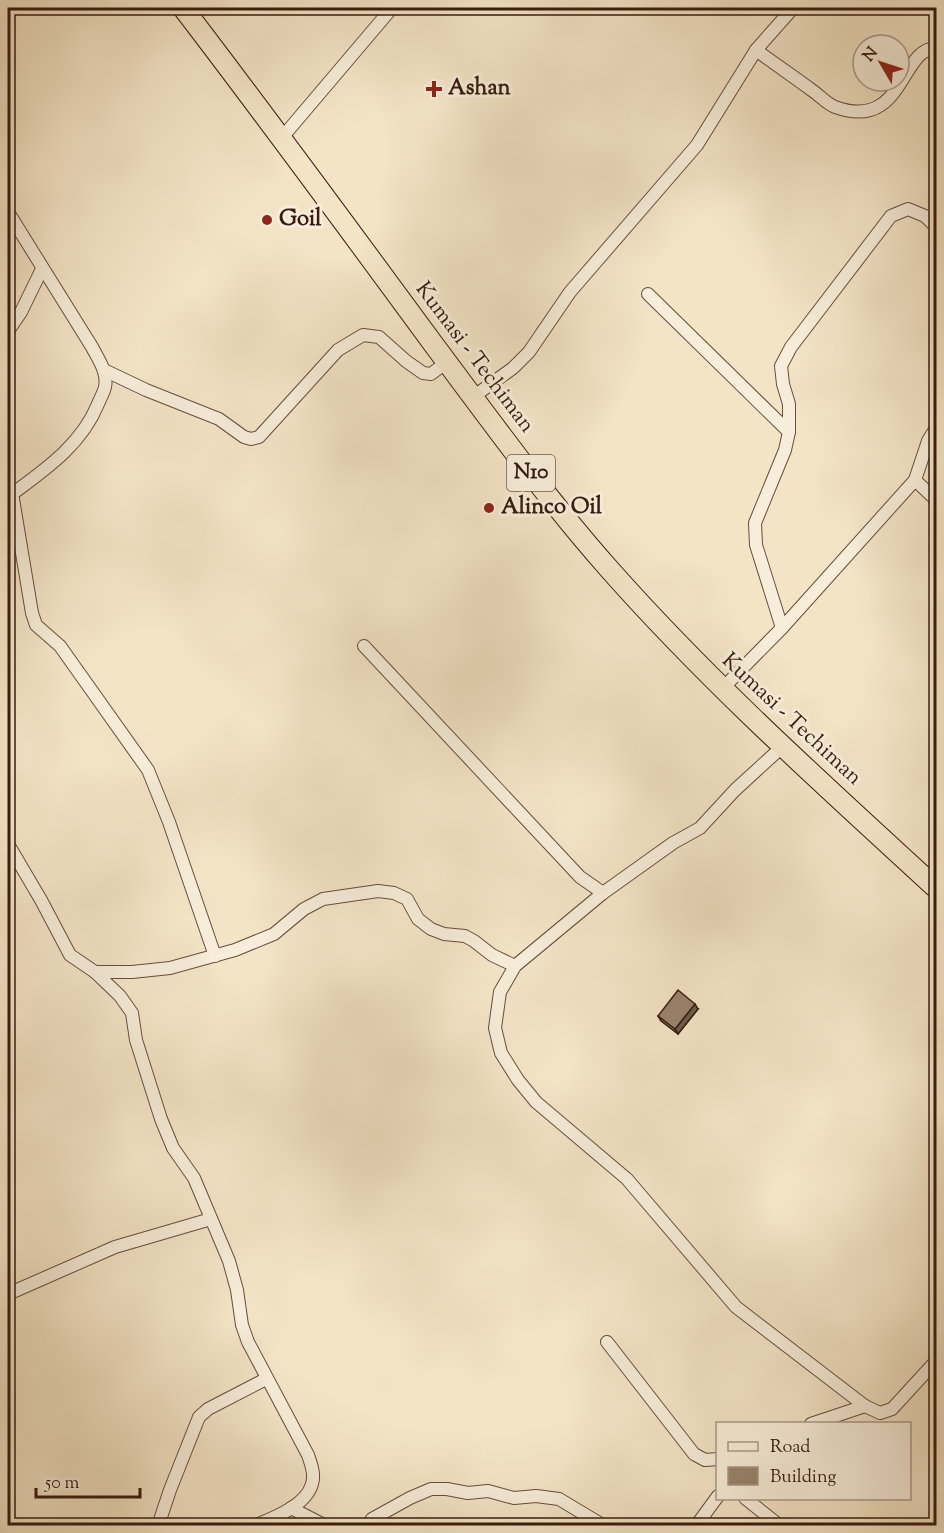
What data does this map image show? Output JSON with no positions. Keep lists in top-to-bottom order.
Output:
{
  "streets": {
    "highway": ["Kumasi - Techiman", "N10"]
  },
  "places": {
    "health": ["Ashan"],
    "other": ["Goil", "Alinco Oil"]
  },
  "legend": ["Road", "Building"],
  "scale_bar": "50 m",
  "north": "top left"
}
